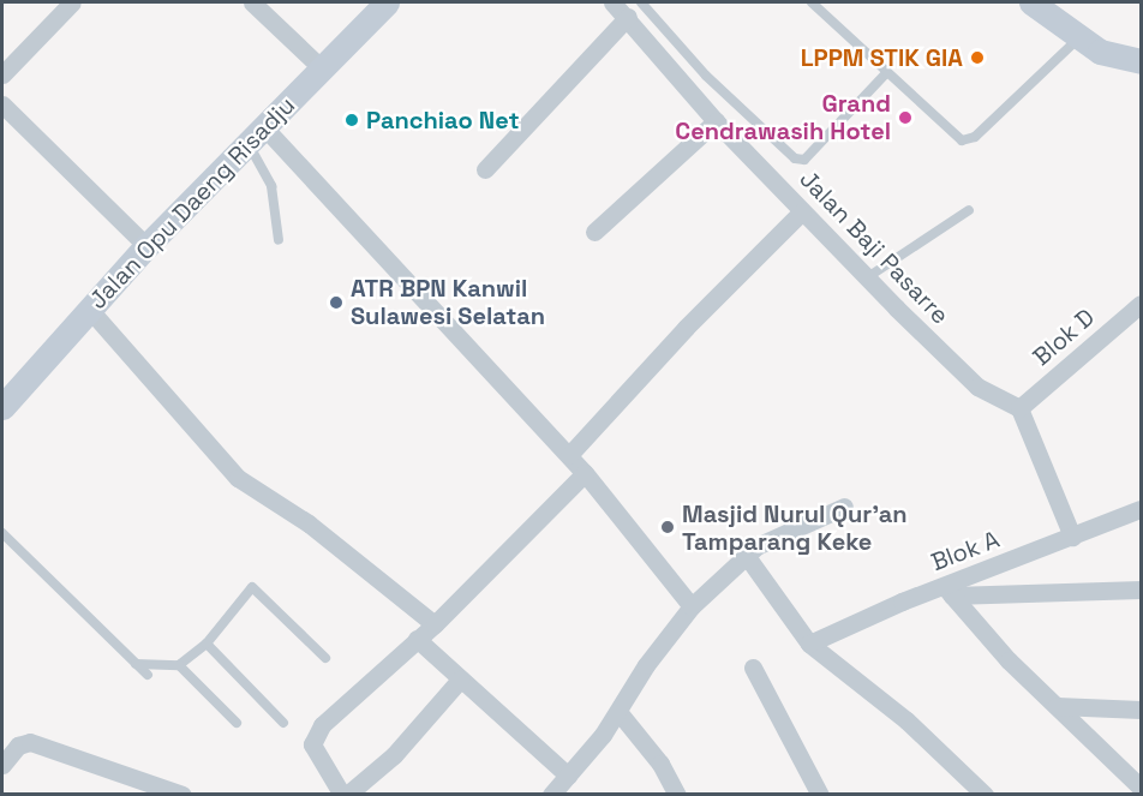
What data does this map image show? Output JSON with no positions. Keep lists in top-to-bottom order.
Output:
{
  "streets": {
    "main road": ["Jalan Opu Daeng Risadju"],
    "street": ["Jalan Baji Pasarre", "Blok D", "Blok A"]
  },
  "crossings": [
    ["Jalan Baji Pasarre", "Blok D"]
  ],
  "places": [
    "LPPM STIK GIA",
    "Grand Cendrawasih Hotel",
    "Panchiao Net",
    "ATR BPN Kanwil Sulawesi Selatan",
    "Masjid Nurul Qur'an Tamparang Keke"
  ]
}
